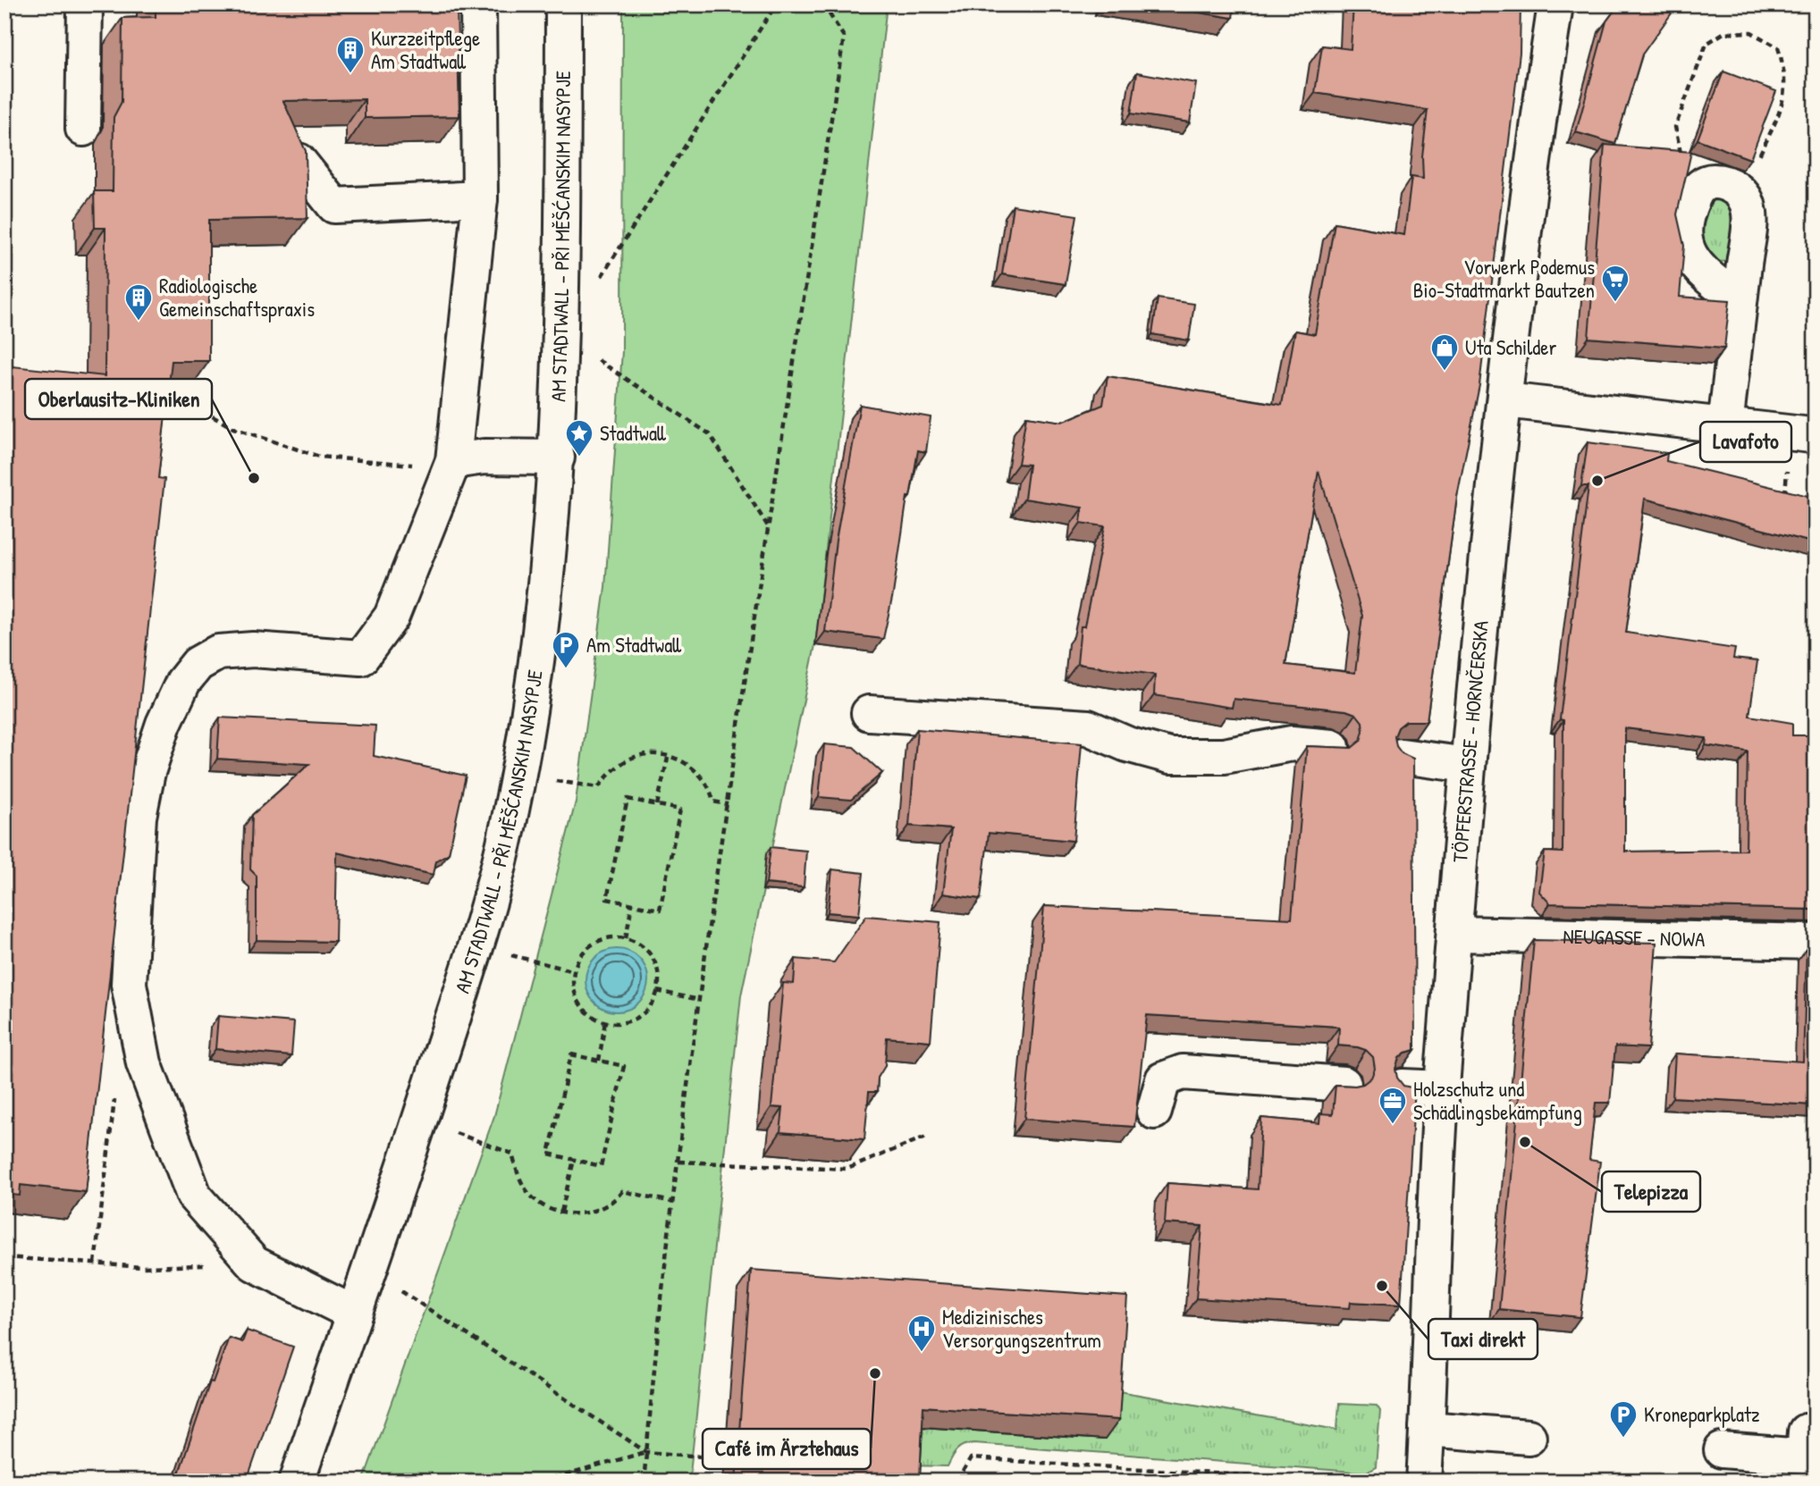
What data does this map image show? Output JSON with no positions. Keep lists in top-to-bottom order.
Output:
{
  "streets": {
    "street": ["AM STADTWALL - PŘI MĚŠĆANSKIM NASYPJE", "TÖPFERSTRASSE - HORNČERSKA", "NEUGASSE - NOWA"]
  },
  "crossings": [
    ["TÖPFERSTRASSE - HORNČERSKA", "NEUGASSE - NOWA"]
  ],
  "places": {
    "building": ["Kurzzeitpflege Am Stadtwall", "Radiologische Gemeinschaftspraxis"],
    "supermarket": ["Vorwerk Podemus Bio-Stadtmarkt Bautzen"],
    "shop": ["Uta Schilder"],
    "place": ["Stadtwall"],
    "other": [
      "Oberlausitz-Kliniken",
      "Lavafoto",
      "Telepizza",
      "Taxi direkt",
      "Café im Ärztehaus"
    ],
    "parking": ["Am Stadtwall", "Kroneparkplatz"],
    "office": ["Holzschutz und Schädlingsbekämpfung"],
    "hospital": ["Medizinisches Versorgungszentrum"]
  }
}
